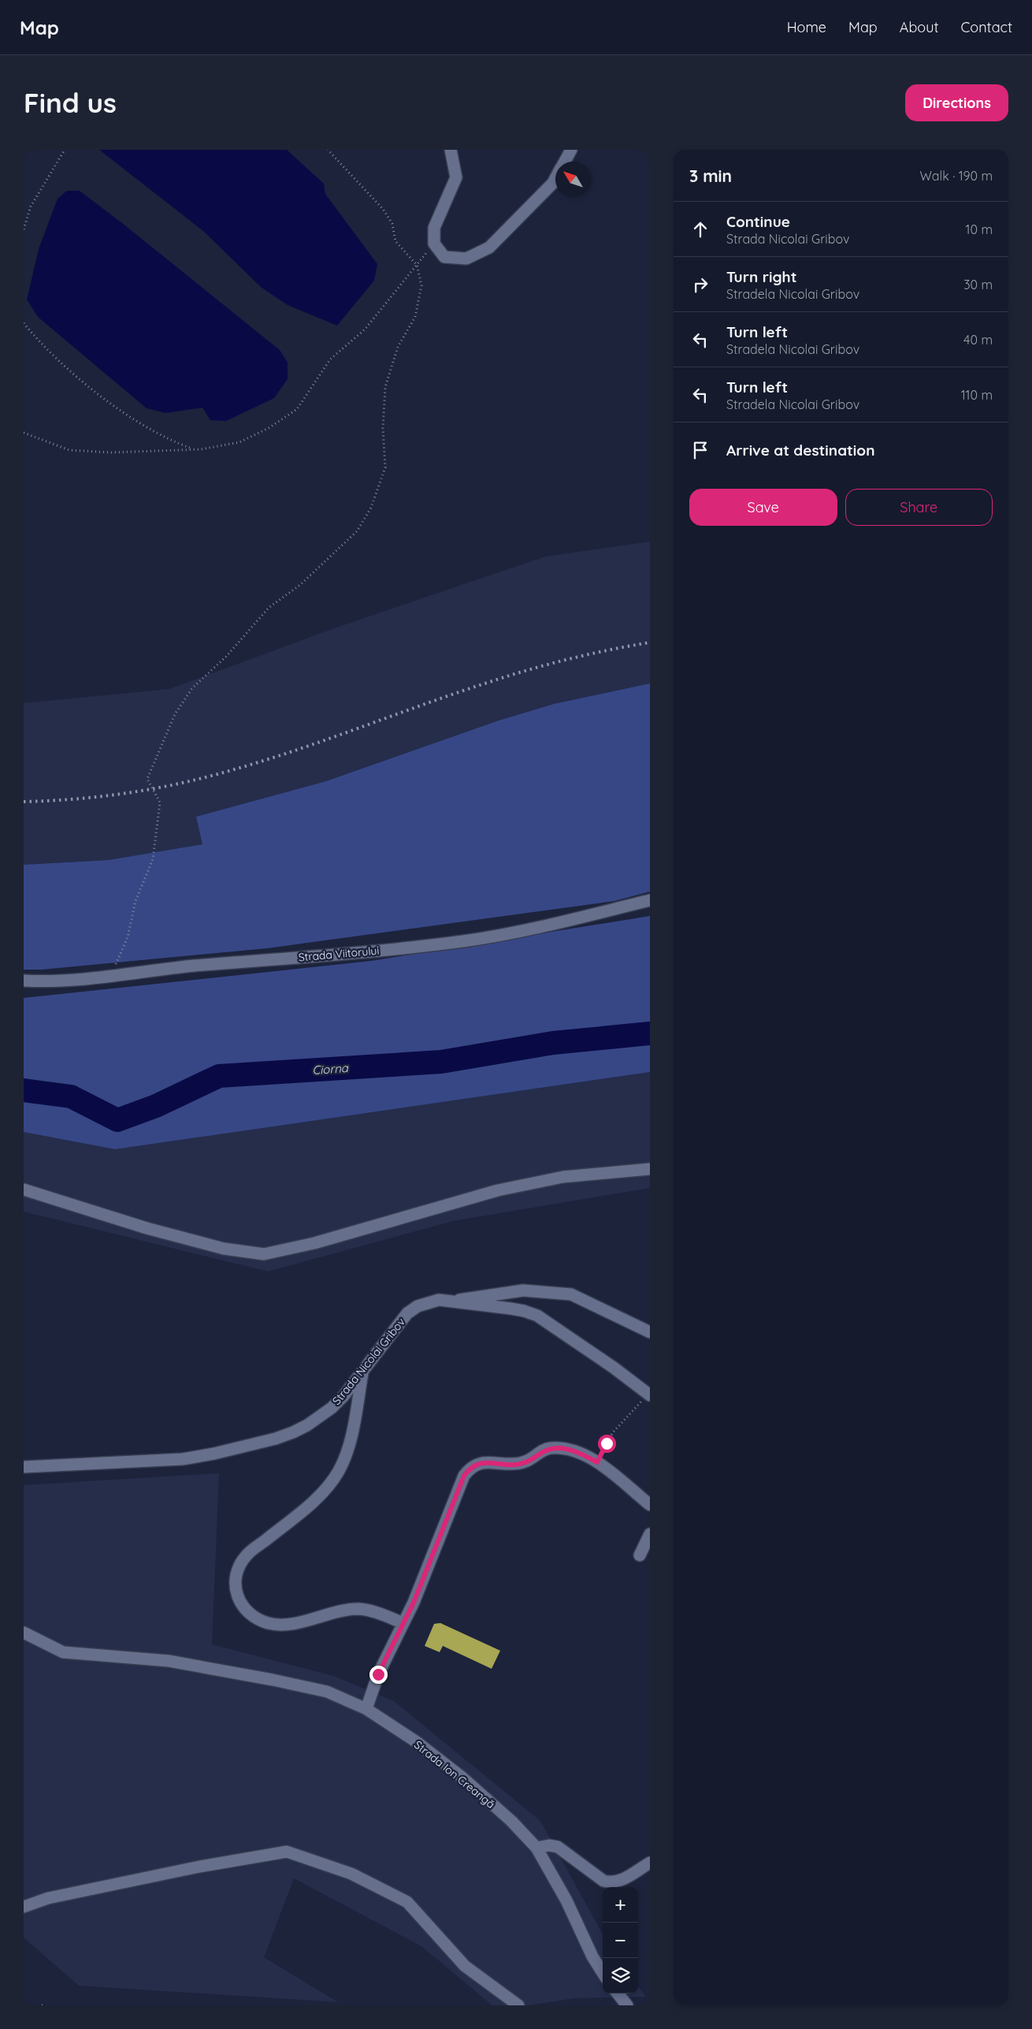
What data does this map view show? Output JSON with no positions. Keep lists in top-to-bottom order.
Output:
{
  "streets": {
    "street": ["Strada Viitorului", "Strada Nicolai Gribov", "Strada Ion Creangă"]
  },
  "water": ["Ciorna"],
  "north": "top left",
  "page": {
    "header": "Map",
    "nav": [
      "Home",
      "Map",
      "About",
      "Contact"
    ],
    "buttons": [
      "Directions",
      ["Save", "Share"]
    ],
    "title": "Find us",
    "heading": ["3 min", "Walk · 190 m"],
    "list": [
      ["Continue", "Strada Nicolai Gribov", "10 m"],
      ["Turn right", "Stradela Nicolai Gribov", "30 m"],
      ["Turn left", "Stradela Nicolai Gribov", "40 m"],
      ["Turn left", "Stradela Nicolai Gribov", "110 m"],
      "Arrive at destination"
    ],
    "map_buttons": ["+", "−"]
  }
}
